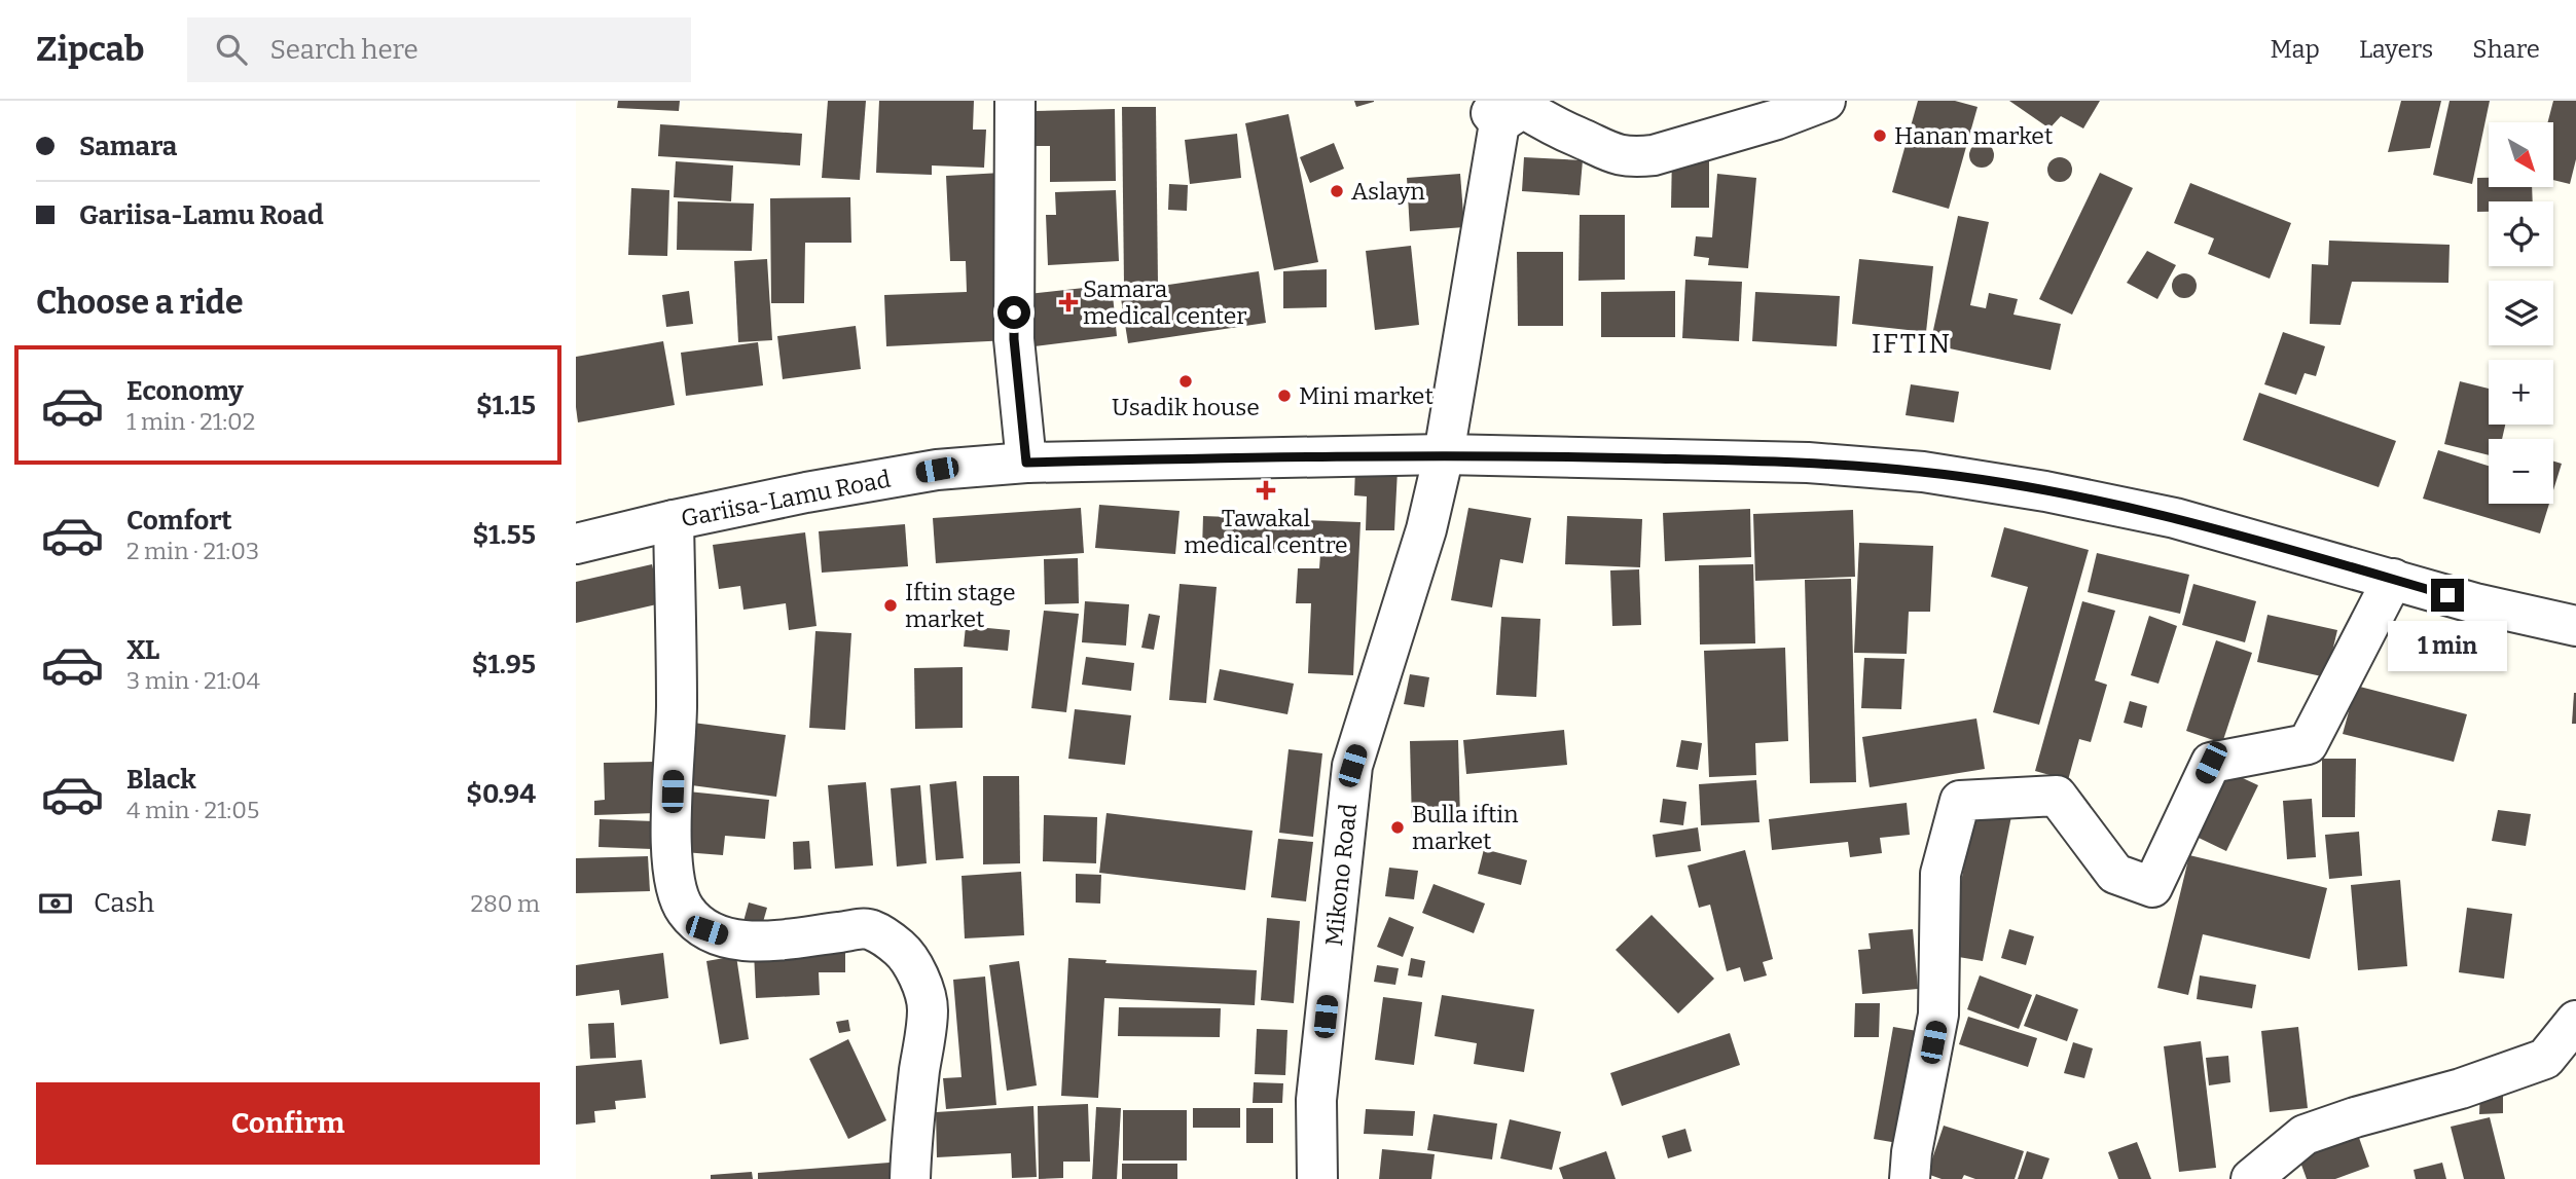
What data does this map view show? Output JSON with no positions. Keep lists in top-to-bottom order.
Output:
{
  "streets": {
    "street": ["Gariisa-Lamu Road", "Mikono Road"]
  },
  "crossings": [
    ["Gariisa-Lamu Road", "Mikono Road"]
  ],
  "districts": ["IFTIN"],
  "places": {
    "other": [
      "Hanan market",
      "Aslayn",
      "Usadik house",
      "Mini market",
      "Iftin stage market",
      "Bulla iftin market"
    ],
    "health": ["Samara medical center", "Tawakal medical centre"]
  },
  "north": "bottom right",
  "page": {
    "header": "Zipcab",
    "search": "Search here",
    "nav": ["Map", "Layers", "Share"],
    "banner": ["Samara", "Gariisa-Lamu Road"],
    "map_buttons": ["+", "−"],
    "heading": "Choose a ride",
    "list": [
      {
        "name": "Economy",
        "note": "1 min · 21:02",
        "value": "$1.15"
      },
      {
        "name": "Comfort",
        "note": "2 min · 21:03",
        "value": "$1.55"
      },
      {
        "name": "XL",
        "note": "3 min · 21:04",
        "value": "$1.95"
      },
      {
        "name": "Black",
        "note": "4 min · 21:05",
        "value": "$0.94"
      }
    ],
    "bubble": "1 min",
    "pay": ["Cash", "280 m"],
    "buttons": "Confirm"
  }
}
